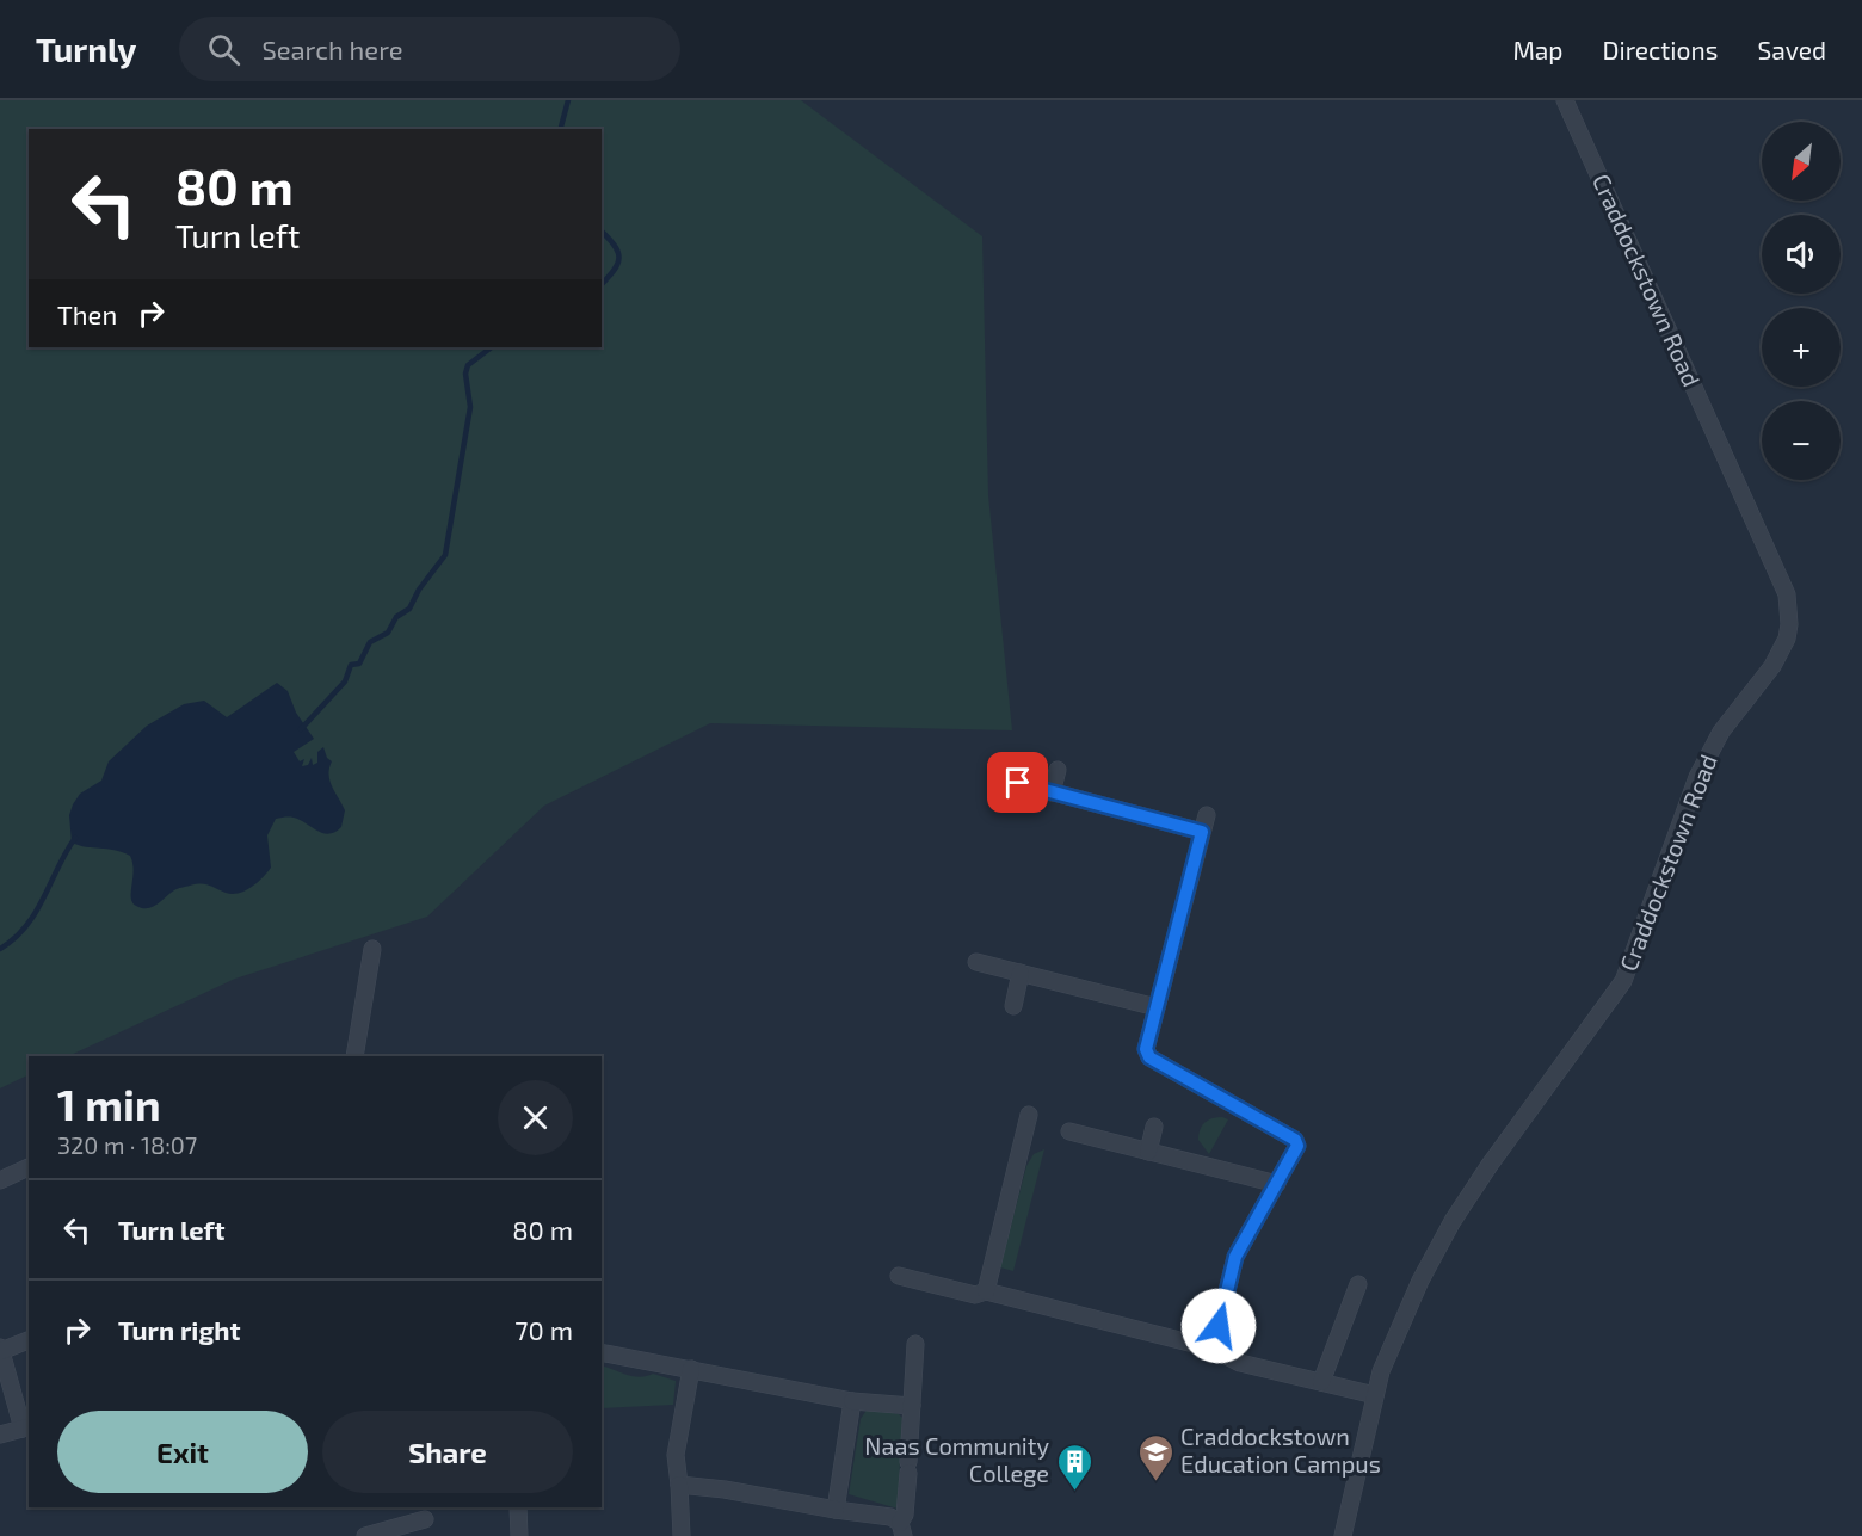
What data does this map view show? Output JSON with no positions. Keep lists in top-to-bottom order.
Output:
{
  "streets": {
    "street": ["Craddockstown Road"]
  },
  "places": {
    "school or university": ["Craddockstown Education Campus"],
    "building": ["Naas Community College"]
  },
  "north": "bottom left",
  "page": {
    "header": "Turnly",
    "search": "Search here",
    "nav": ["Map", "Directions", "Saved"],
    "map_buttons": ["+", "−"],
    "turn": ["80 m", "Turn left"],
    "then": "Then",
    "heading": ["1 min", "320 m · 18:07"],
    "list": [
      {
        "name": "Turn left",
        "value": "80 m"
      },
      {
        "name": "Turn right",
        "value": "70 m"
      }
    ],
    "buttons": ["Exit", "Share"]
  }
}
